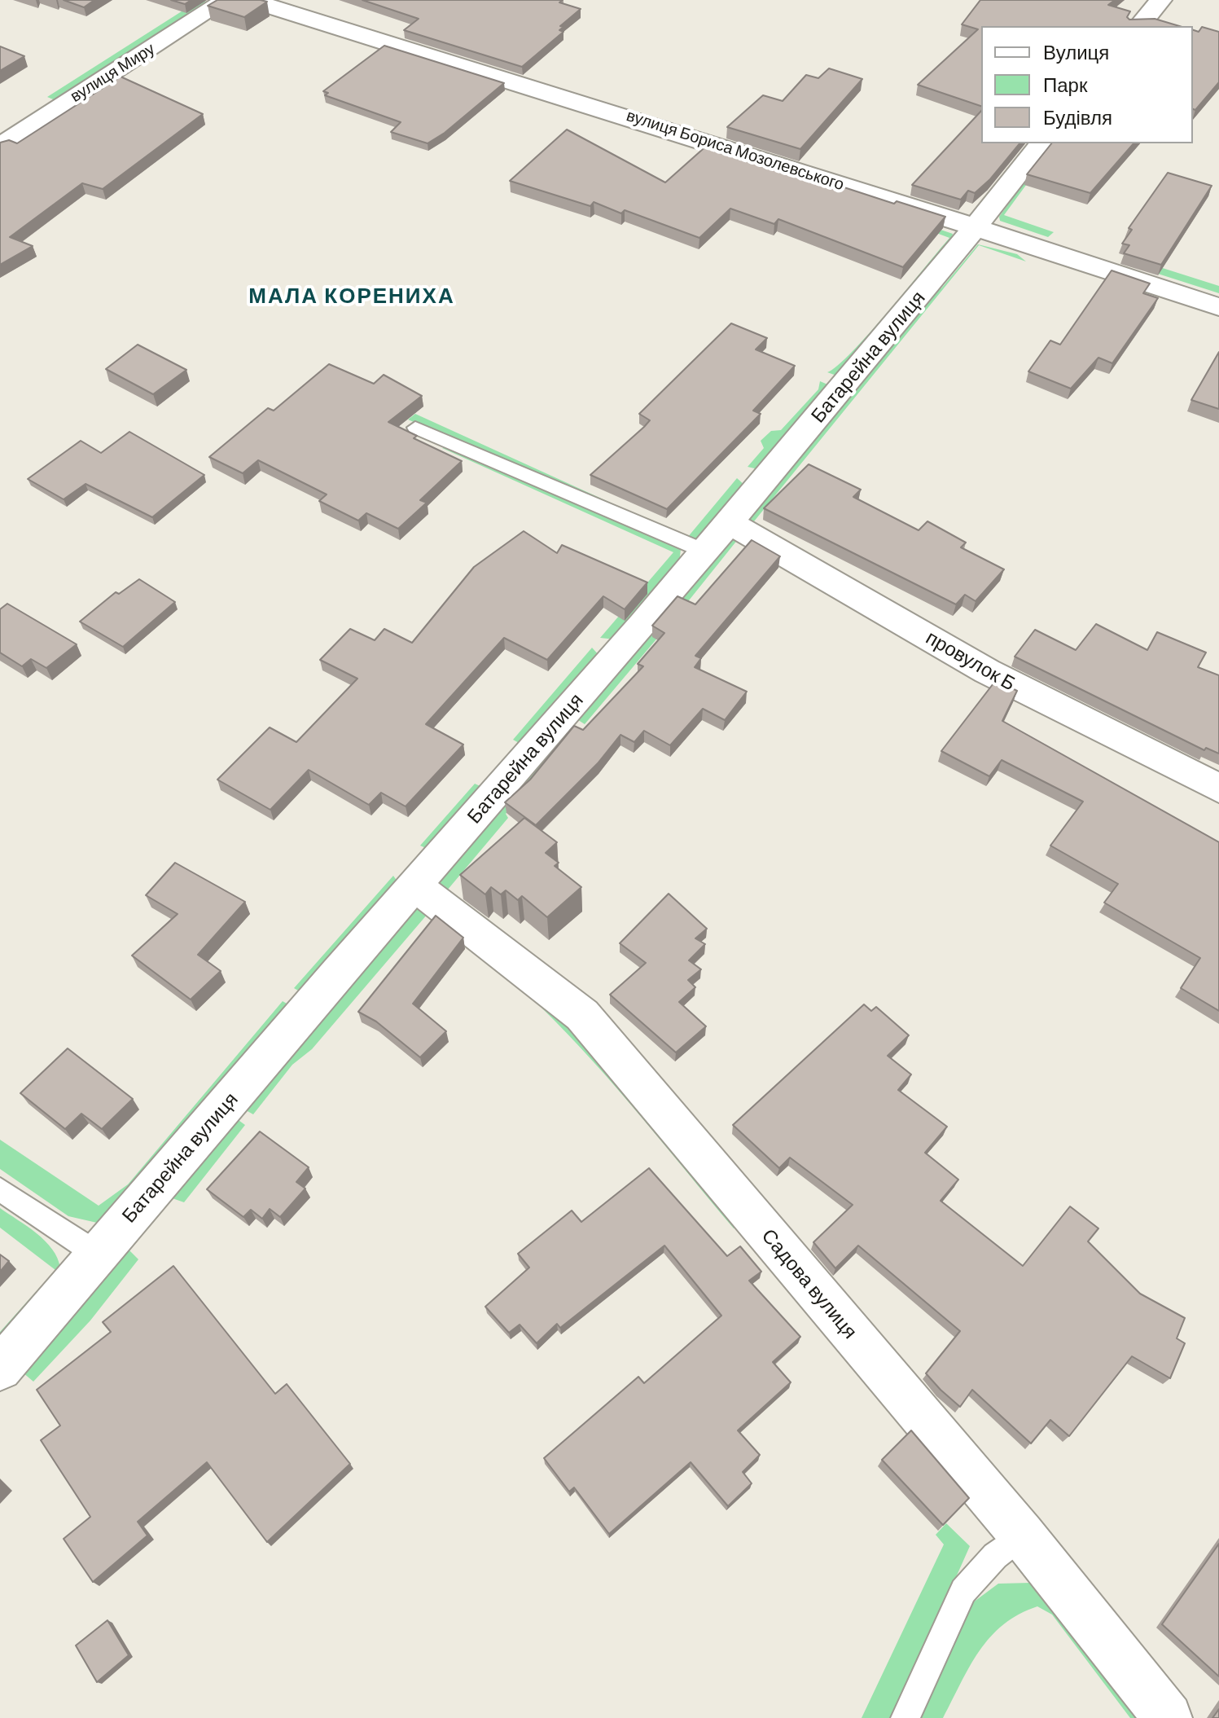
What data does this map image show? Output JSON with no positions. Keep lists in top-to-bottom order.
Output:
{
  "streets": {
    "street": [
      "вулиця Миру",
      "вулиця Бориса Мозолевського",
      "Батарейна вулиця",
      "провулок Б",
      "Садова вулиця"
    ]
  },
  "crossings": [
    ["вулиця Бориса Мозолевського", "Батарейна вулиця"],
    ["Батарейна вулиця", "провулок Б"],
    ["Батарейна вулиця", "Садова вулиця"]
  ],
  "districts": ["МАЛА КОРЕНИХА"],
  "legend": ["Вулиця", "Парк", "Будівля"]
}
